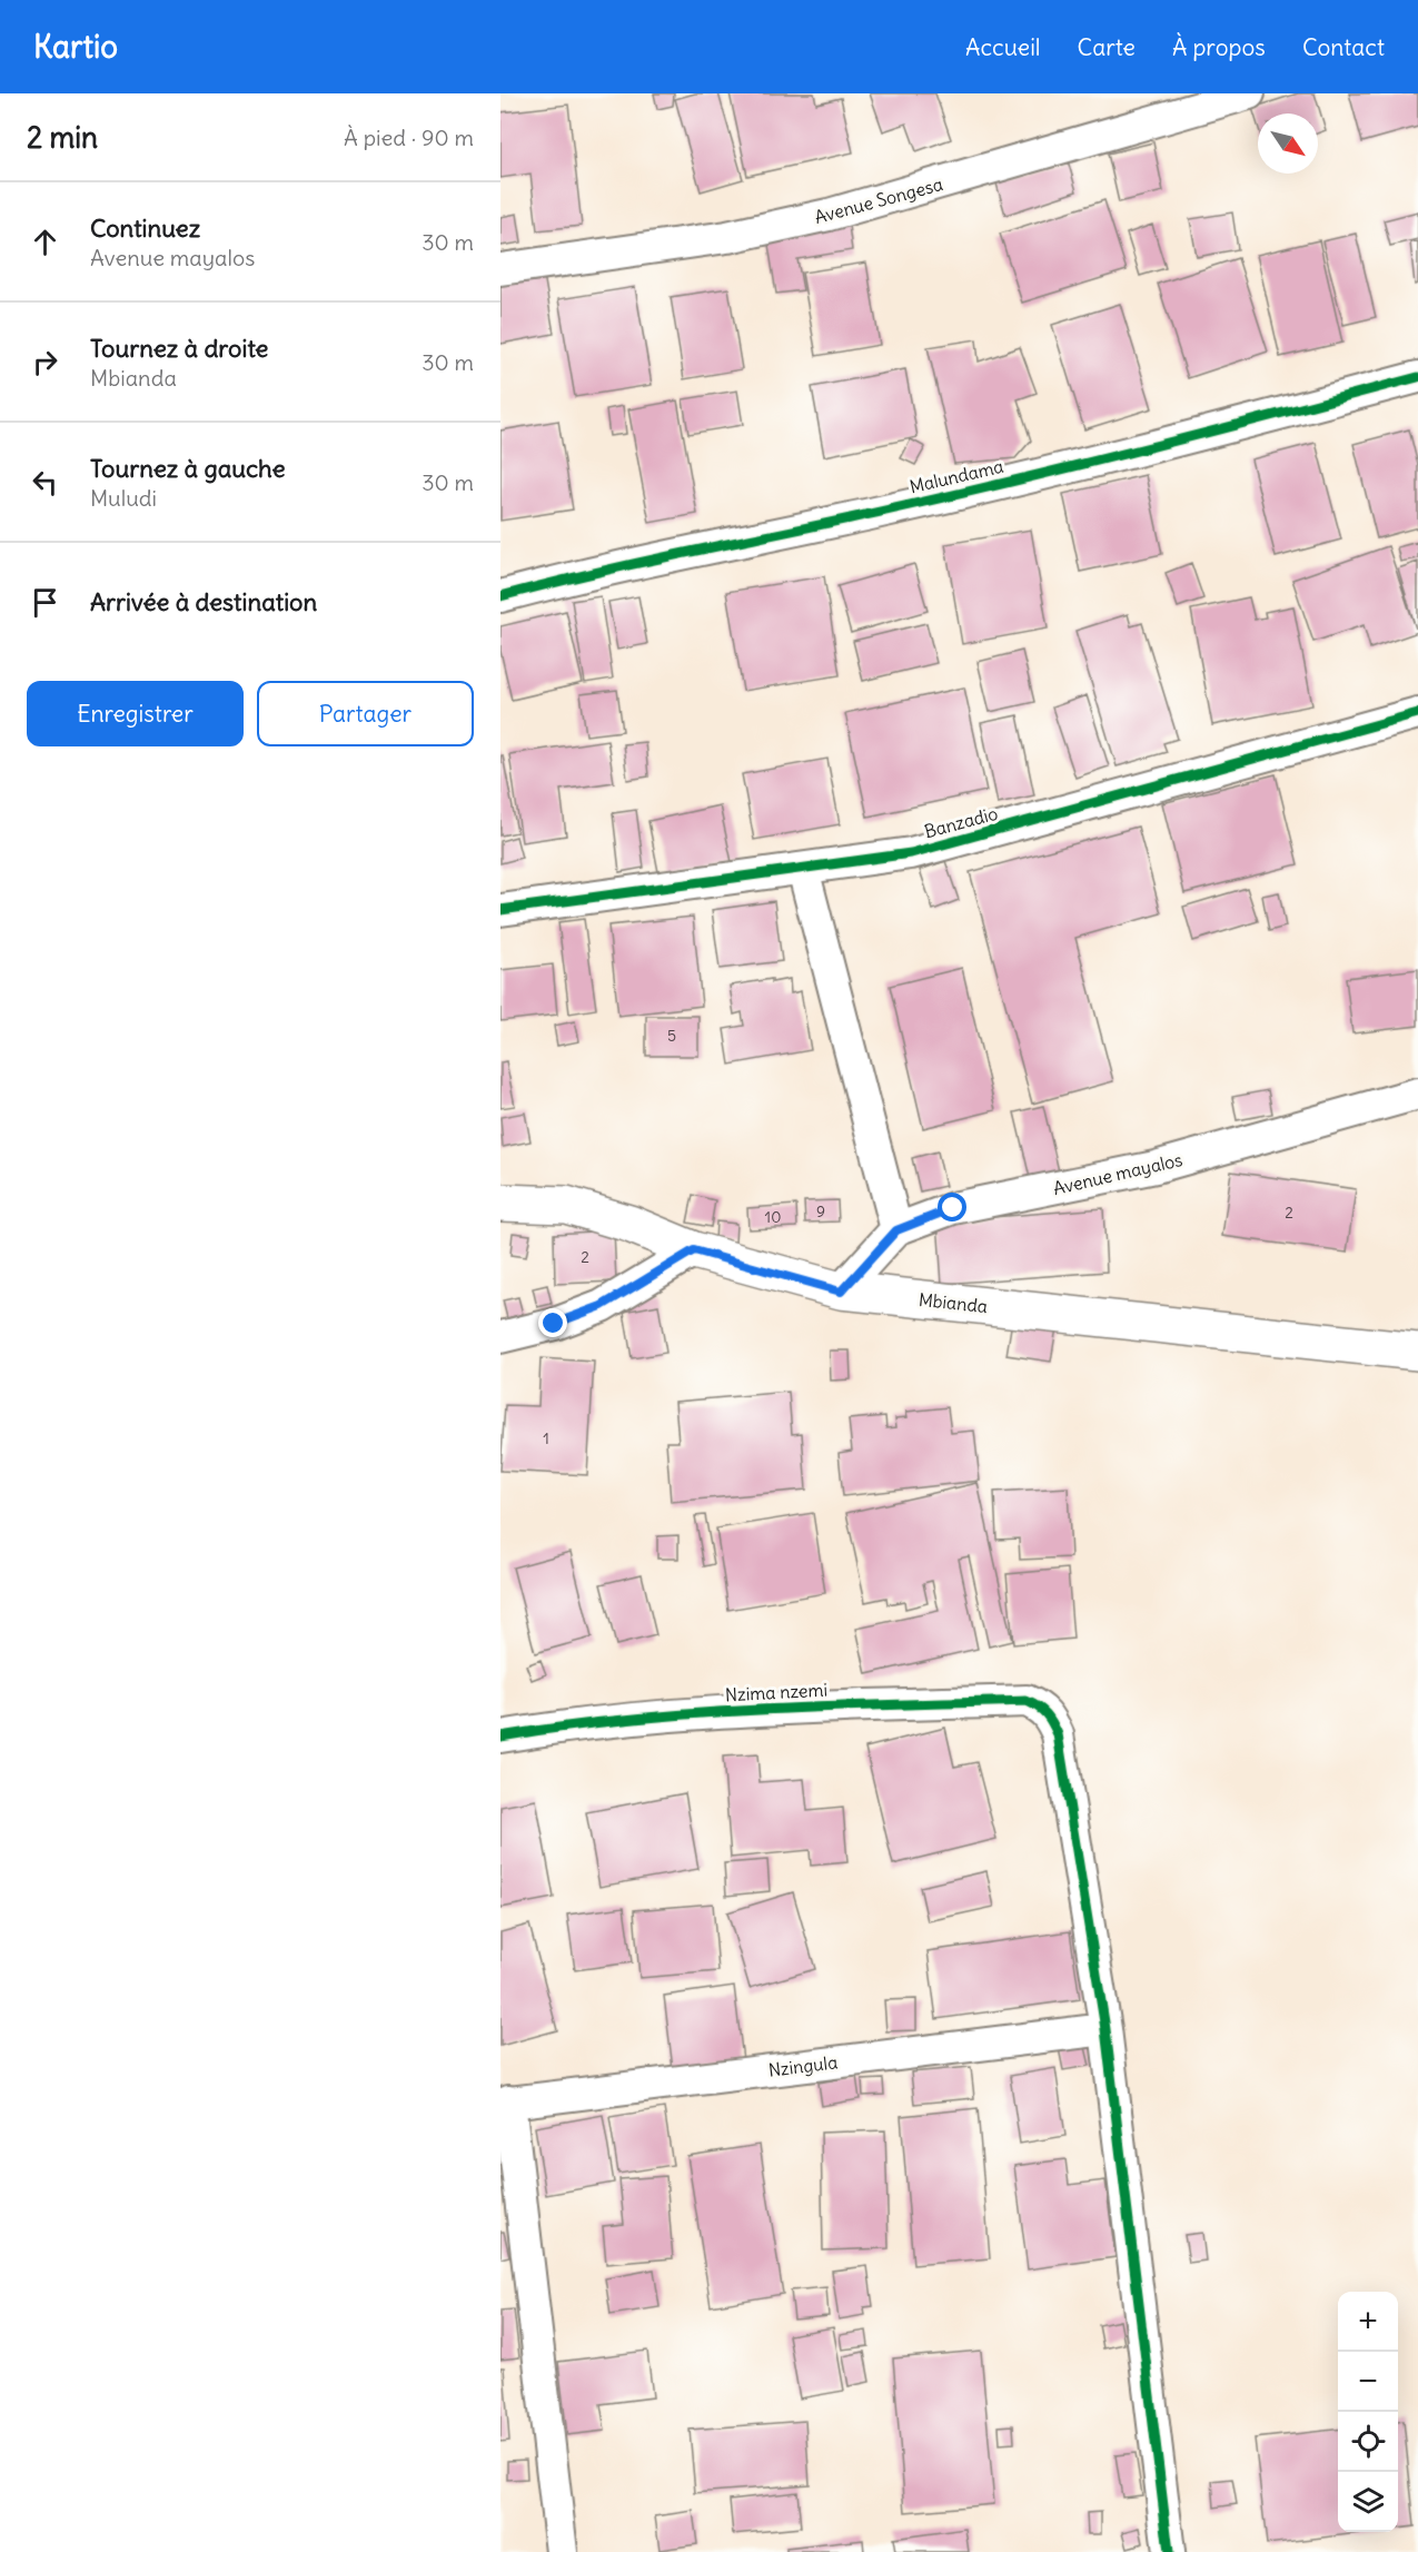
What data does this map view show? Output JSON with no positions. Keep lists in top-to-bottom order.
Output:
{
  "streets": {
    "street": [
      "Avenue Songesa",
      "Malundama",
      "Banzadio",
      "Avenue mayalos",
      "Mbianda",
      "Nzima nzemi",
      "Nzingula"
    ]
  },
  "crossings": [
    ["Avenue mayalos", "Mbianda"],
    ["Nzima nzemi", "Nzingula"]
  ],
  "house_numbers": [
    "5",
    "9",
    "2",
    "10",
    "2",
    "1"
  ],
  "north": "bottom right",
  "page": {
    "header": "Kartio",
    "nav": [
      "Accueil",
      "Carte",
      "À propos",
      "Contact"
    ],
    "heading": ["2 min", "À pied · 90 m"],
    "list": [
      ["Continuez", "Avenue mayalos", "30 m"],
      ["Tournez à droite", "Mbianda", "30 m"],
      ["Tournez à gauche", "Muludi", "30 m"],
      "Arrivée à destination"
    ],
    "buttons": ["Enregistrer", "Partager"],
    "map_buttons": ["+", "−"]
  }
}
